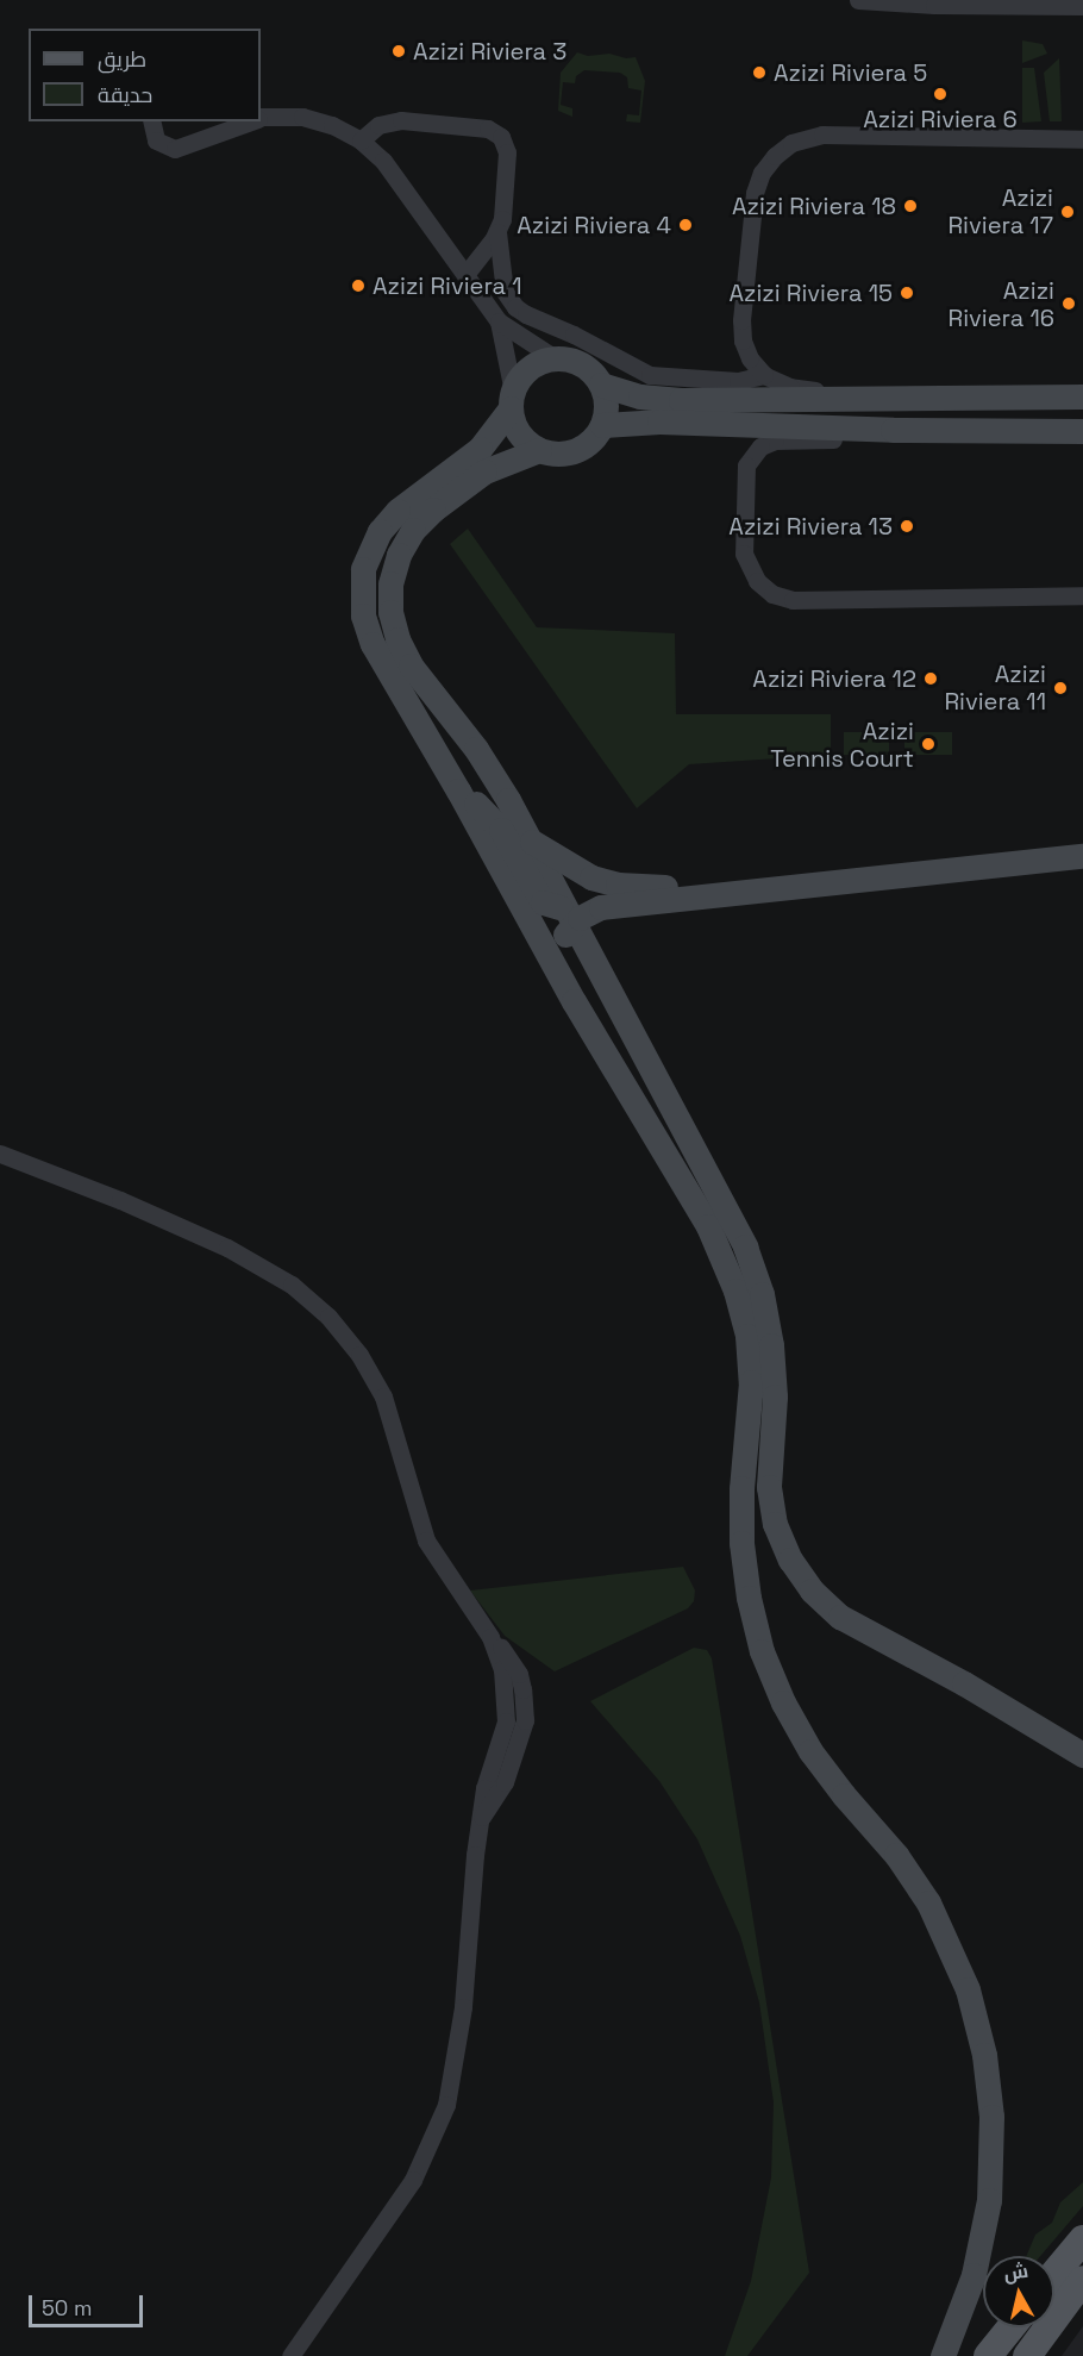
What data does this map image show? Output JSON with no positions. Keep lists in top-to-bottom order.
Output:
{
  "places": [
    "Azizi Riviera 3",
    "Azizi Riviera 5",
    "Azizi Riviera 6",
    "Azizi Riviera 18",
    "Azizi Riviera 17",
    "Azizi Riviera 4",
    "Azizi Riviera 1",
    "Azizi Riviera 15",
    "Azizi Riviera 16",
    "Azizi Riviera 13",
    "Azizi Riviera 12",
    "Azizi Riviera 11",
    "Azizi Tennis Court"
  ],
  "legend": ["طريق", "حديقة"],
  "scale_bar": "50 m",
  "north": "top"
}
